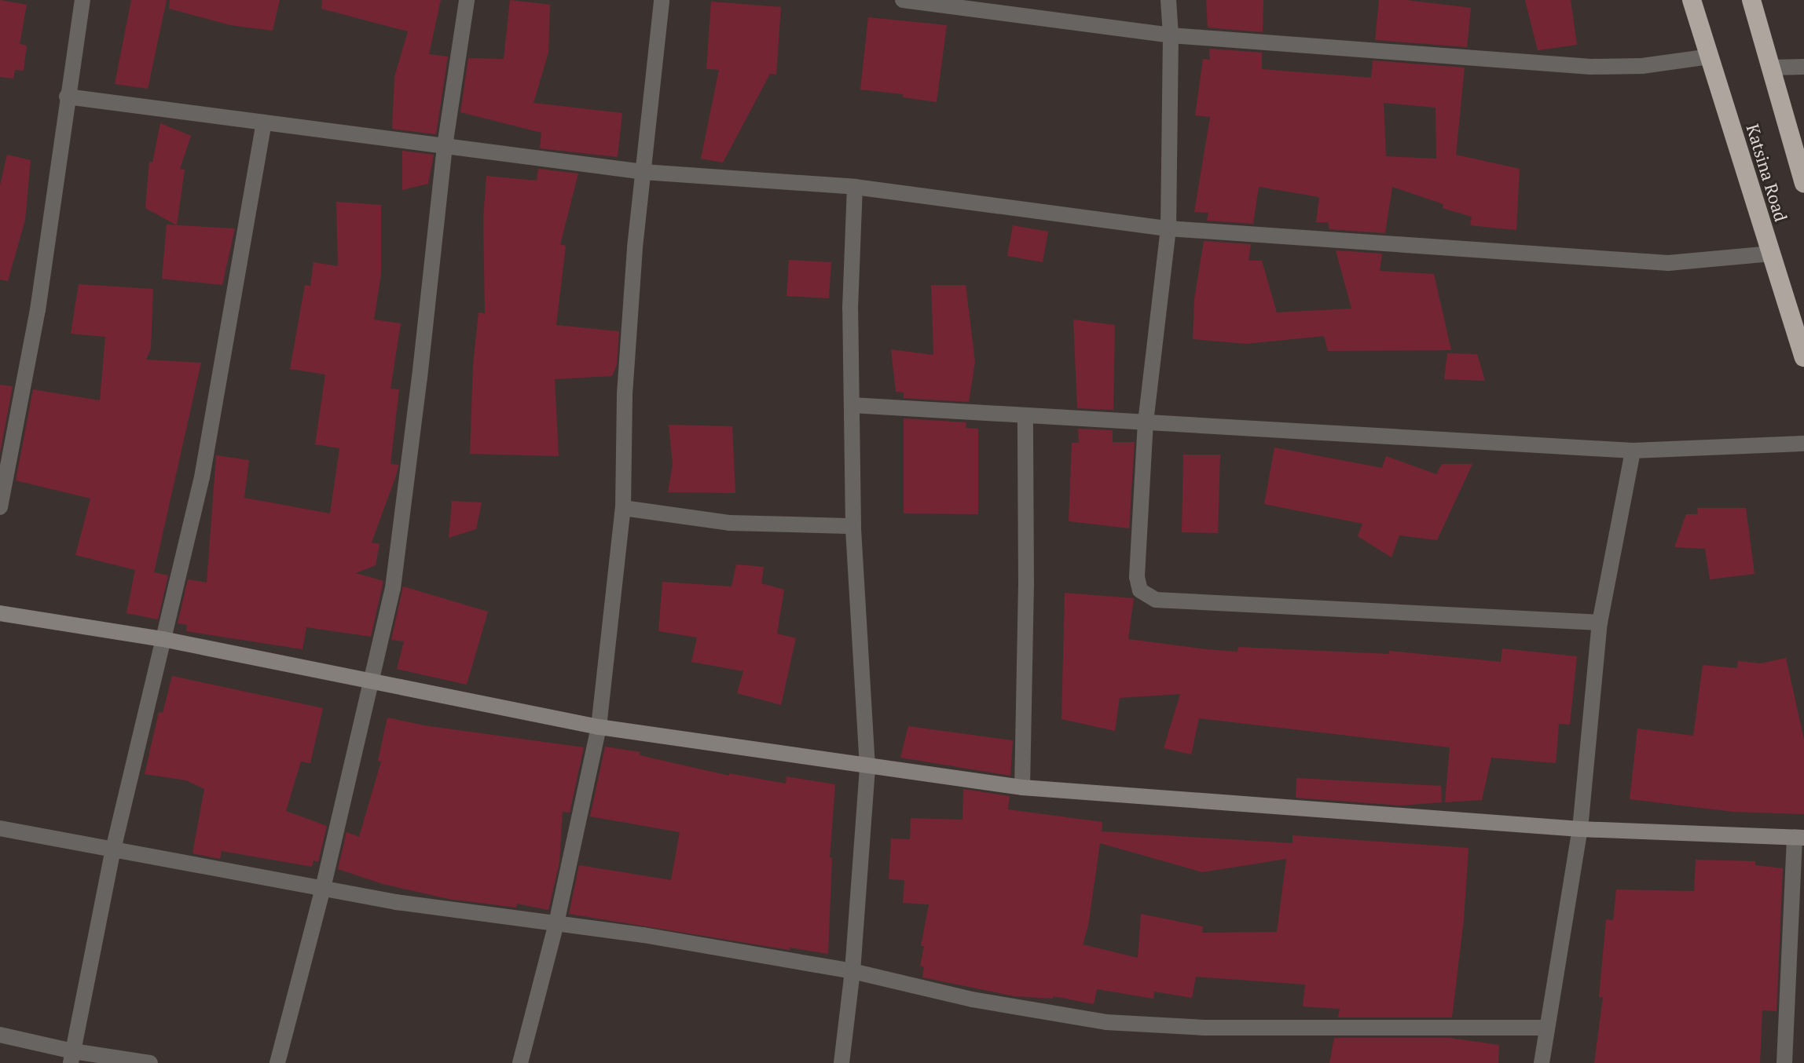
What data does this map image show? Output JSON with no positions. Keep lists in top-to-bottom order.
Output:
{
  "streets": {
    "highway": ["Katsina Road"]
  }
}
